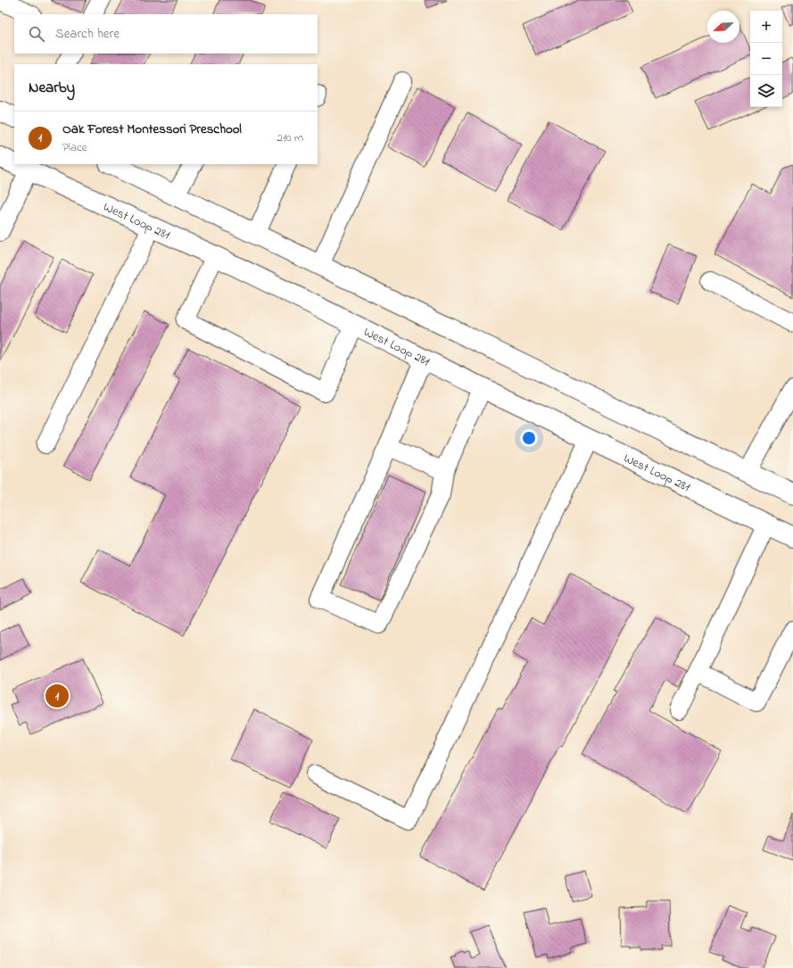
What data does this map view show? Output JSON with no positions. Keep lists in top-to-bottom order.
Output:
{
  "streets": {
    "highway": ["West Loop 281"]
  },
  "north": "bottom left",
  "page": {
    "map_buttons": ["+", "−"],
    "search": "Search here",
    "heading": "Nearby",
    "list": [
      {
        "mark": "1",
        "name": "Oak Forest Montessori Preschool",
        "note": "Place",
        "value": "210 m"
      }
    ],
    "pins": "1"
  }
}
